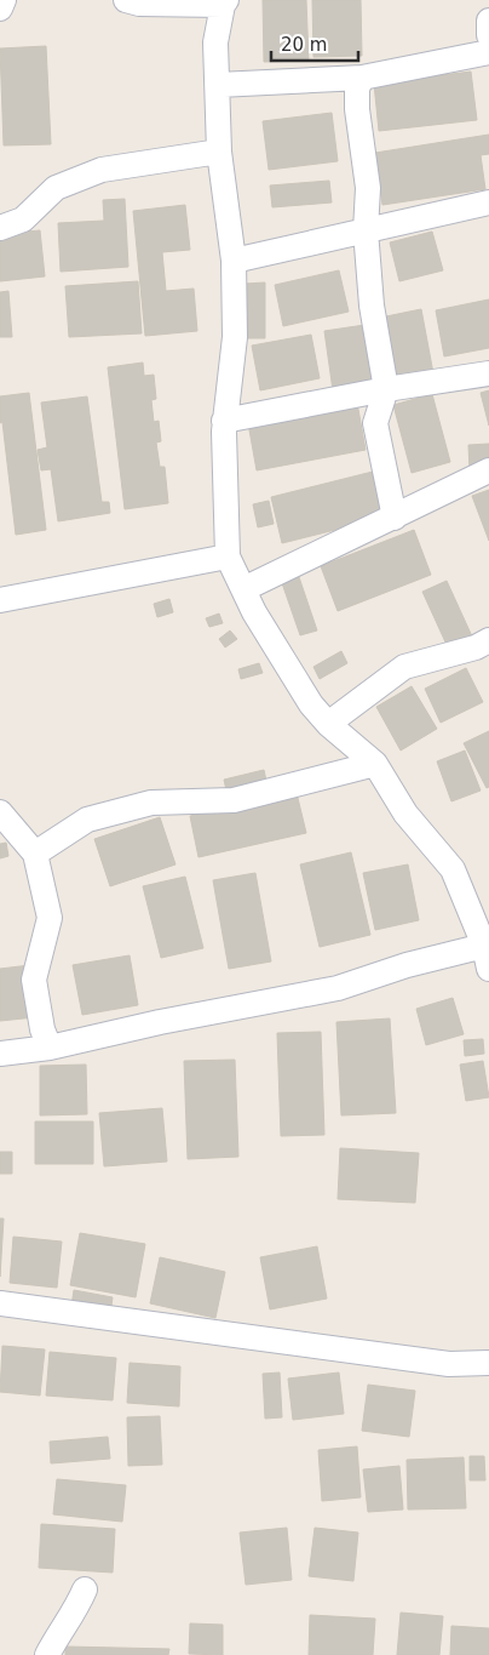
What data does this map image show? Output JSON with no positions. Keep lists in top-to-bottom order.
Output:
{
  "scale_bar": "20 m"
}
